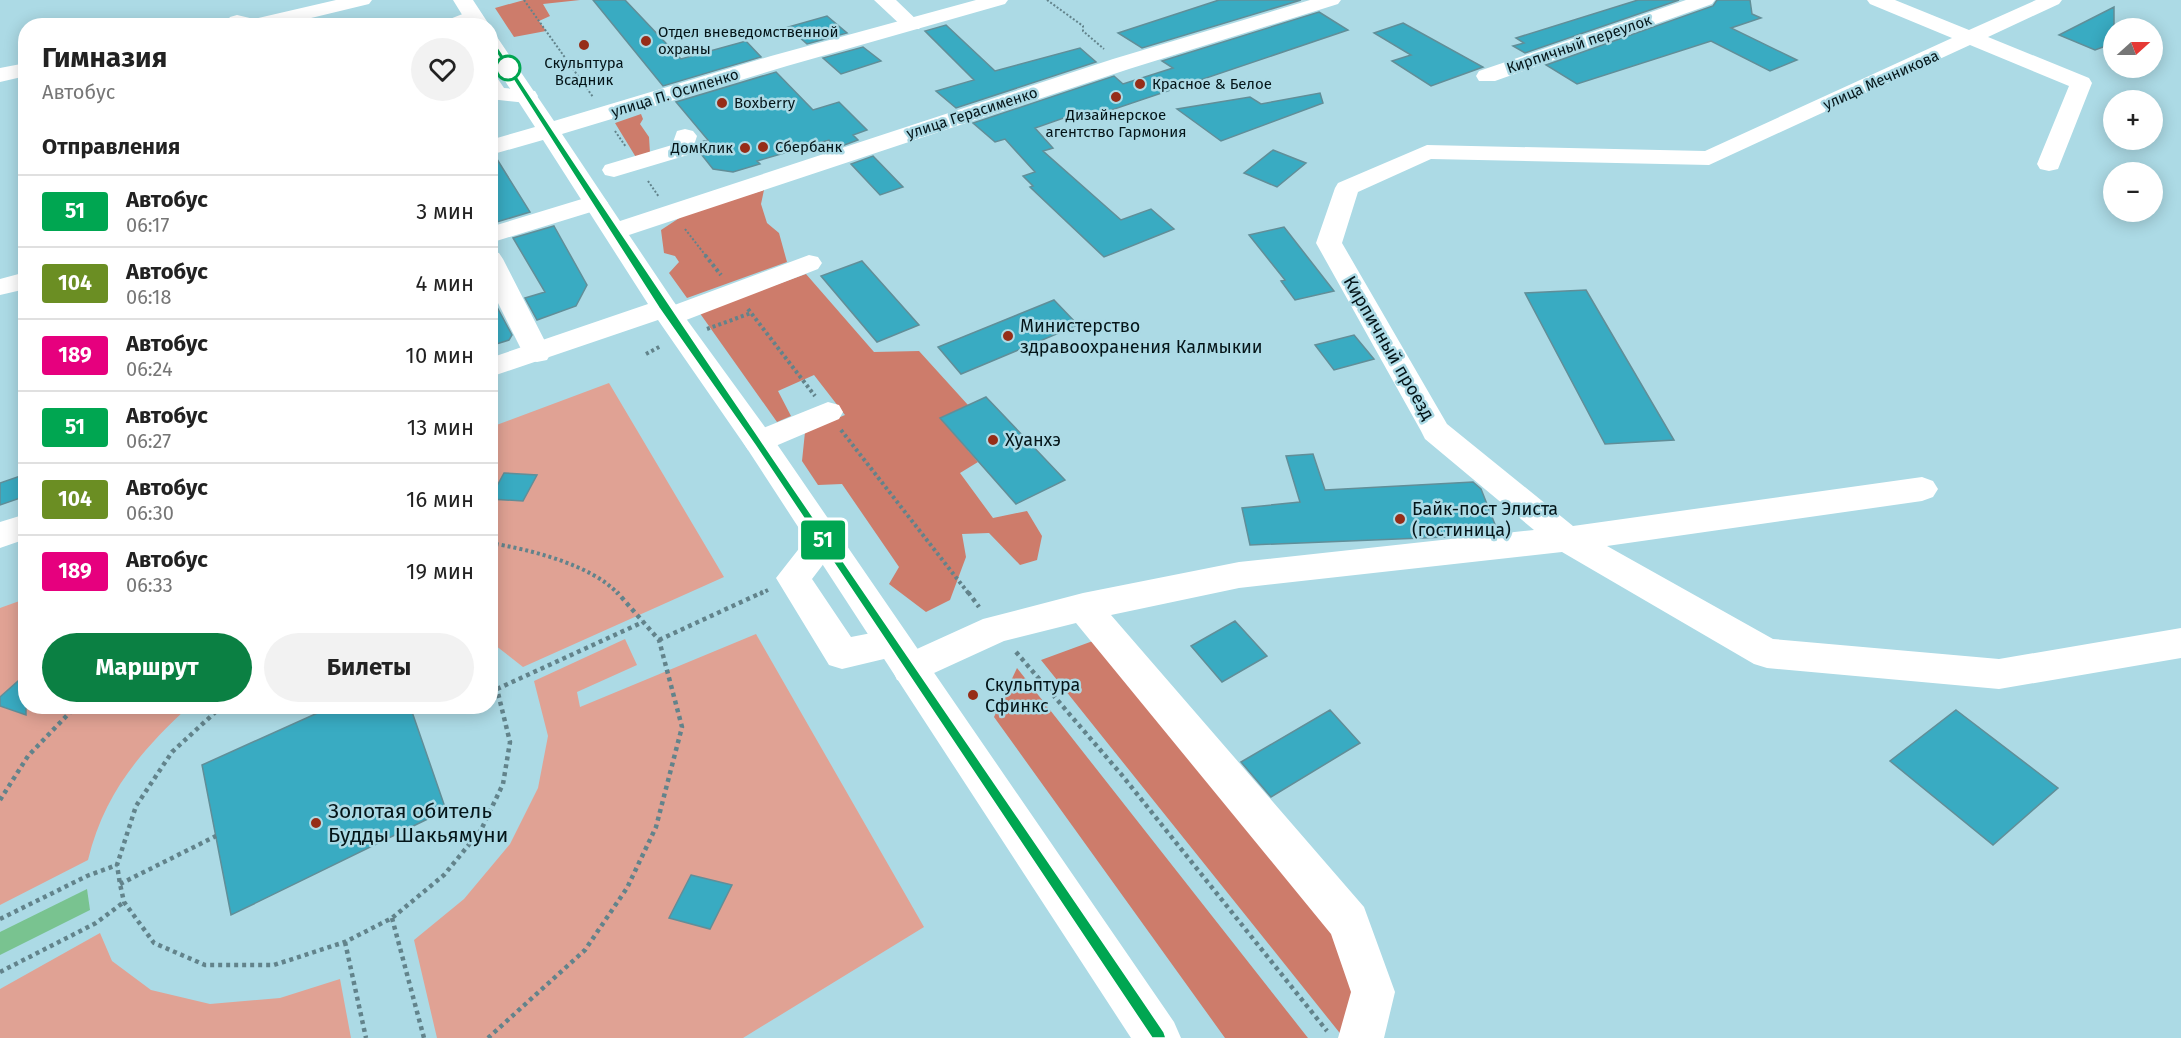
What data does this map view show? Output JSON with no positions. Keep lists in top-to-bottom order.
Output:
{
  "streets": {
    "street": [
      "Кирпичный переулок",
      "улица Мечникова",
      "улица П. Осипенко",
      "улица Герасименко",
      "Кирпичный проезд"
    ]
  },
  "crossings": [
    ["улица Мечникова", "Кирпичный проезд"]
  ],
  "places": [
    "Отдел вневедомственной охраны",
    "Скульптура Всадник",
    "Красное & Белое",
    "Дизайнерское агентство Гармония",
    "Boxberry",
    "Сбербанк",
    "ДомКлик",
    "Министерство здравоохранения Калмыкии",
    "Хуанхэ",
    "Байк-пост Элиста (гостиница)",
    "Скульптура Сфинкс",
    "Золотая обитель Будды Шакьямуни"
  ],
  "lines": ["bus line 51"],
  "north": "right",
  "page": {
    "on_map": "51",
    "map_buttons": ["+", "−"],
    "heading": [
      ["Гимназия", "Автобус"],
      "Отправления"
    ],
    "list": [
      {
        "mark": "51",
        "name": "Автобус",
        "note": "06:17",
        "value": "3 мин"
      },
      {
        "mark": "104",
        "name": "Автобус",
        "note": "06:18",
        "value": "4 мин"
      },
      {
        "mark": "189",
        "name": "Автобус",
        "note": "06:24",
        "value": "10 мин"
      },
      {
        "mark": "51",
        "name": "Автобус",
        "note": "06:27",
        "value": "13 мин"
      },
      {
        "mark": "104",
        "name": "Автобус",
        "note": "06:30",
        "value": "16 мин"
      },
      {
        "mark": "189",
        "name": "Автобус",
        "note": "06:33",
        "value": "19 мин"
      }
    ],
    "buttons": ["Маршрут", "Билеты"]
  }
}
